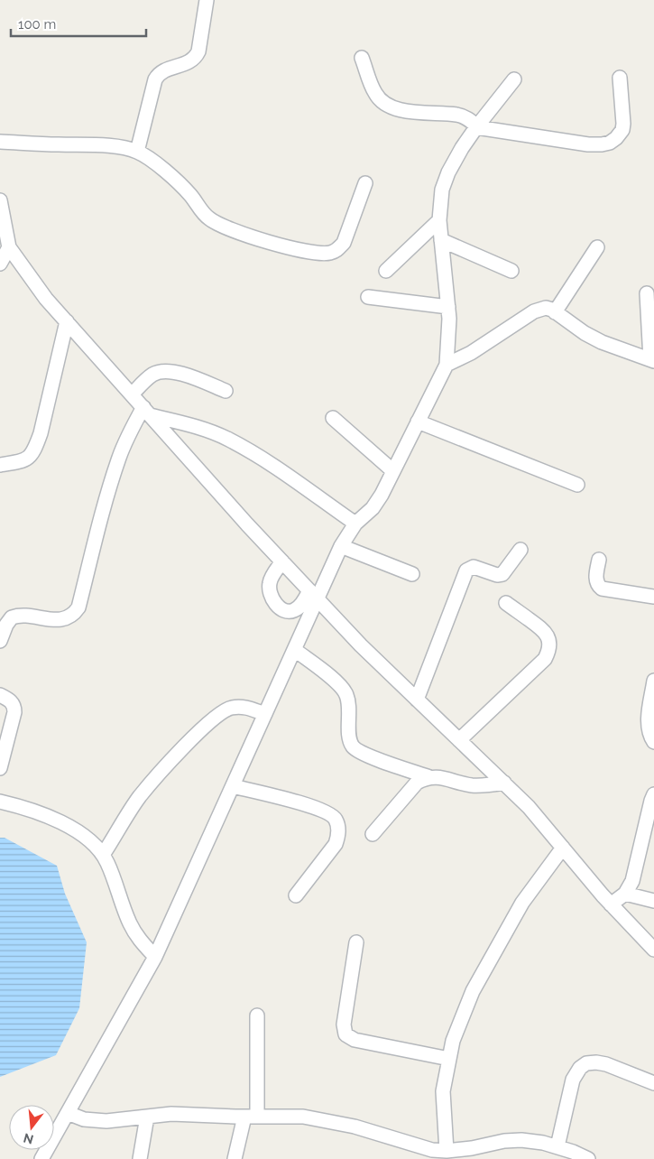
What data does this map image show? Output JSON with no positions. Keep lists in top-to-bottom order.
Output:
{
  "scale_bar": "100 m",
  "north": "bottom"
}
